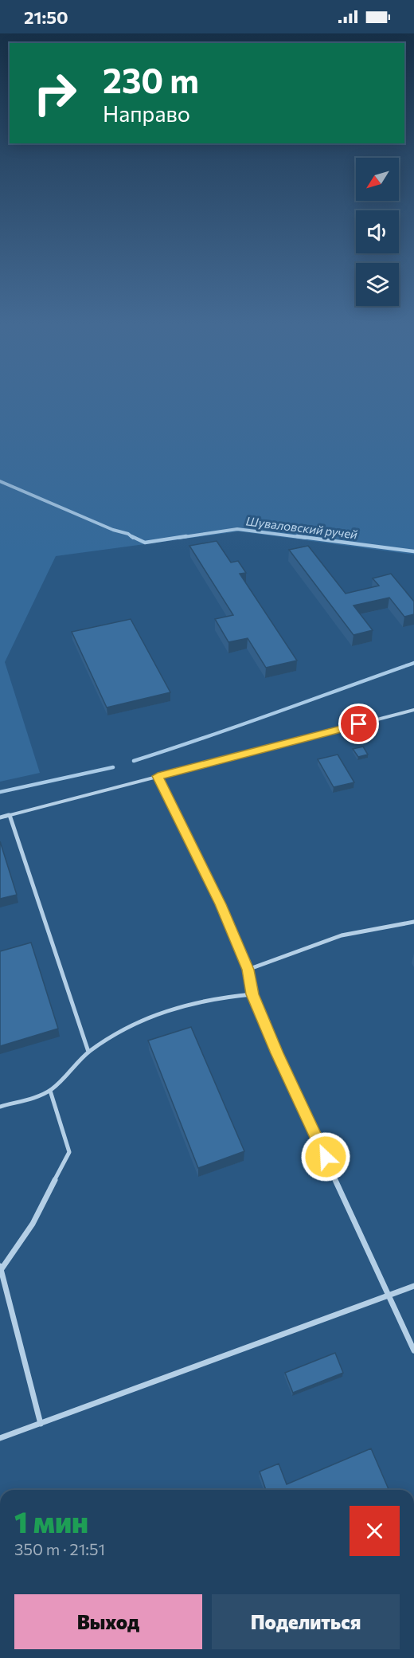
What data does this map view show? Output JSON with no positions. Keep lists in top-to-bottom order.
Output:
{
  "water": ["Шуваловский ручей"],
  "north": "bottom left",
  "page": {
    "status": "21:50",
    "turn": ["230 m", "Направо"],
    "heading": ["1 мин", "350 m · 21:51"],
    "buttons": ["Выход", "Поделиться"]
  }
}
